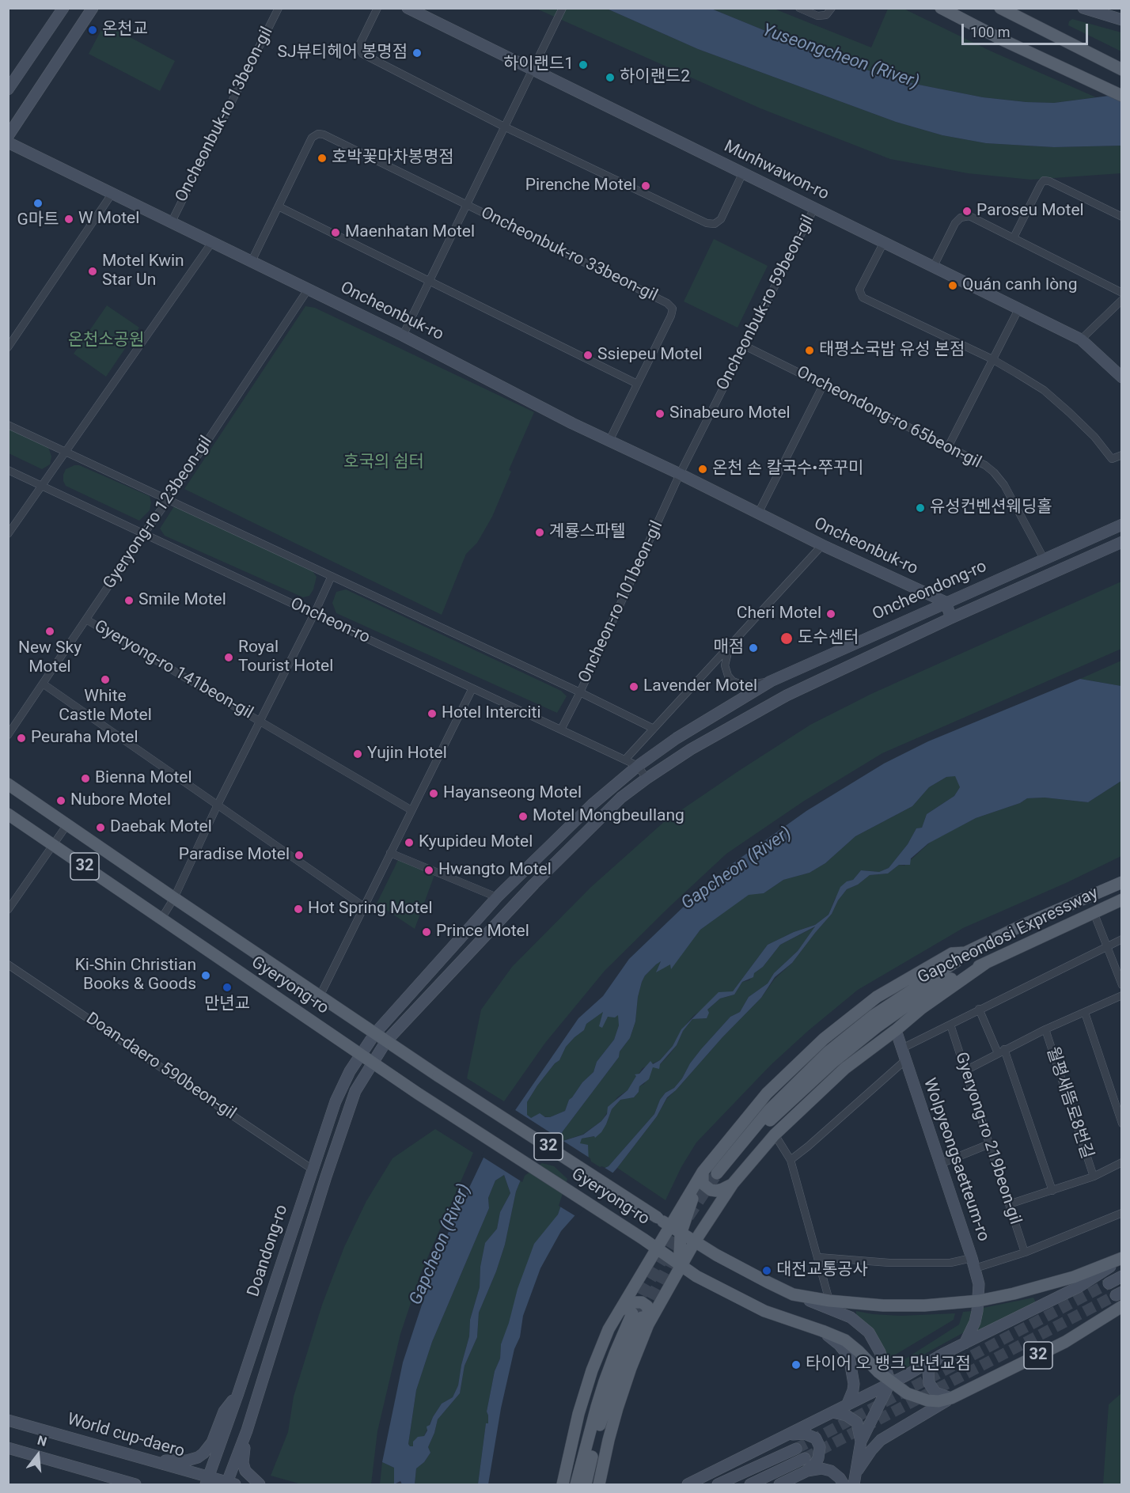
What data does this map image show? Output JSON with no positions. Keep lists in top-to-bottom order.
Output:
{
  "streets": {
    "main road": ["32", "Gapcheondosi Expressway", "Gyeryong-ro"],
    "street": [
      "Oncheonbuk-ro 13beon-gil",
      "Munhwawon-ro",
      "Oncheonbuk-ro 33beon-gil",
      "Oncheonbuk-ro 59beon-gil",
      "Oncheonbuk-ro",
      "Oncheondong-ro 65beon-gil",
      "Gyeryong-ro 123beon-gil",
      "Oncheondong-ro",
      "Oncheon-ro 101beon-gil",
      "Oncheon-ro",
      "Gyeryong-ro 141beon-gil",
      "Doan-daero 590beon-gil",
      "월평새뜸로8번길",
      "Gyeryong-ro 219beon-gil",
      "Wolpyeongsaetteum-ro",
      "Doandong-ro",
      "World cup-daero"
    ]
  },
  "crossings": [
    ["Oncheonbuk-ro 13beon-gil", "Oncheonbuk-ro"],
    ["Munhwawon-ro", "Oncheonbuk-ro 33beon-gil"],
    ["Munhwawon-ro", "Oncheonbuk-ro 59beon-gil"],
    ["Oncheonbuk-ro 33beon-gil", "Oncheonbuk-ro"],
    ["Oncheonbuk-ro 59beon-gil", "Oncheonbuk-ro"],
    ["Oncheonbuk-ro 59beon-gil", "Oncheondong-ro 65beon-gil"],
    ["Oncheonbuk-ro 59beon-gil", "Oncheon-ro 101beon-gil"],
    ["Oncheonbuk-ro", "Gyeryong-ro 123beon-gil"],
    ["Oncheonbuk-ro", "Oncheondong-ro"],
    ["Oncheonbuk-ro", "Oncheon-ro 101beon-gil"],
    ["Oncheondong-ro 65beon-gil", "Oncheondong-ro"],
    ["Gyeryong-ro 123beon-gil", "Oncheon-ro"],
    ["Gyeryong-ro 123beon-gil", "Gyeryong-ro 141beon-gil"],
    ["Oncheondong-ro", "Oncheon-ro"],
    ["Oncheondong-ro", "Gyeryong-ro"],
    ["Oncheondong-ro", "Doandong-ro"],
    ["Oncheon-ro 101beon-gil", "Oncheon-ro"],
    ["Oncheon-ro", "Gyeryong-ro 141beon-gil"],
    ["Gyeryong-ro 141beon-gil", "Gyeryong-ro"],
    ["Gyeryong-ro", "Wolpyeongsaetteum-ro"],
    ["Gyeryong-ro", "Doandong-ro"],
    ["Doan-daero 590beon-gil", "Doandong-ro"],
    ["Doandong-ro", "World cup-daero"]
  ],
  "water": ["Yuseongcheon (River)", "Gapcheon (River)"],
  "parks": ["온천소공원", "호국의 쉼터"],
  "places": [
    "온천교",
    "SJ뷰티헤어 봉명점",
    "하이랜드1",
    "하이랜드2",
    "호박꽃마차봉명점",
    "Pirenche Motel",
    "G마트",
    "Paroseu Motel",
    "W Motel",
    "Maenhatan Motel",
    "Motel Kwin Star Un",
    "Quán canh lòng",
    "태평소국밥 유성 본점",
    "Ssiepeu Motel",
    "Sinabeuro Motel",
    "온천 손 칼국수•쭈꾸미",
    "유성컨벤션웨딩홀",
    "계룡스파텔",
    "Smile Motel",
    "Cheri Motel",
    "New Sky Motel",
    "도수센터",
    "매점",
    "Royal Tourist Hotel",
    "White Castle Motel",
    "Lavender Motel",
    "Hotel Interciti",
    "Peuraha Motel",
    "Yujin Hotel",
    "Bienna Motel",
    "Hayanseong Motel",
    "Nubore Motel",
    "Motel Mongbeullang",
    "Daebak Motel",
    "Kyupideu Motel",
    "Paradise Motel",
    "Hwangto Motel",
    "Hot Spring Motel",
    "Prince Motel",
    "Ki-Shin Christian Books & Goods",
    "만년교",
    "대전교통공사",
    "타이어 오 뱅크 만년교점"
  ],
  "scale_bar": "100 m",
  "north": "top"
}
